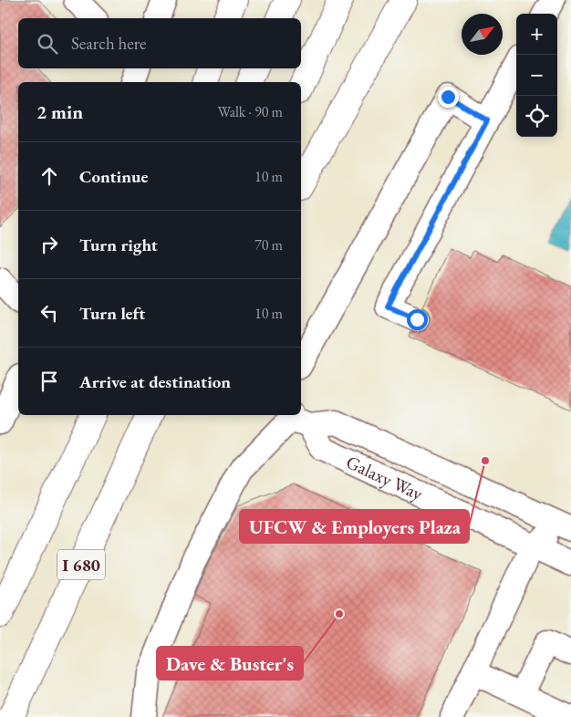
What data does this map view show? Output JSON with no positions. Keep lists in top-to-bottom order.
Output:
{
  "streets": {
    "highway": ["I 680"],
    "street": ["Galaxy Way"]
  },
  "places": ["UFCW & Employers Plaza", "Dave & Buster's"],
  "north": "top right",
  "page": {
    "map_buttons": ["+", "−"],
    "search": "Search here",
    "heading": ["2 min", "Walk · 90 m"],
    "list": [
      ["Continue", "10 m"],
      ["Turn right", "70 m"],
      ["Turn left", "10 m"],
      "Arrive at destination"
    ]
  }
}
